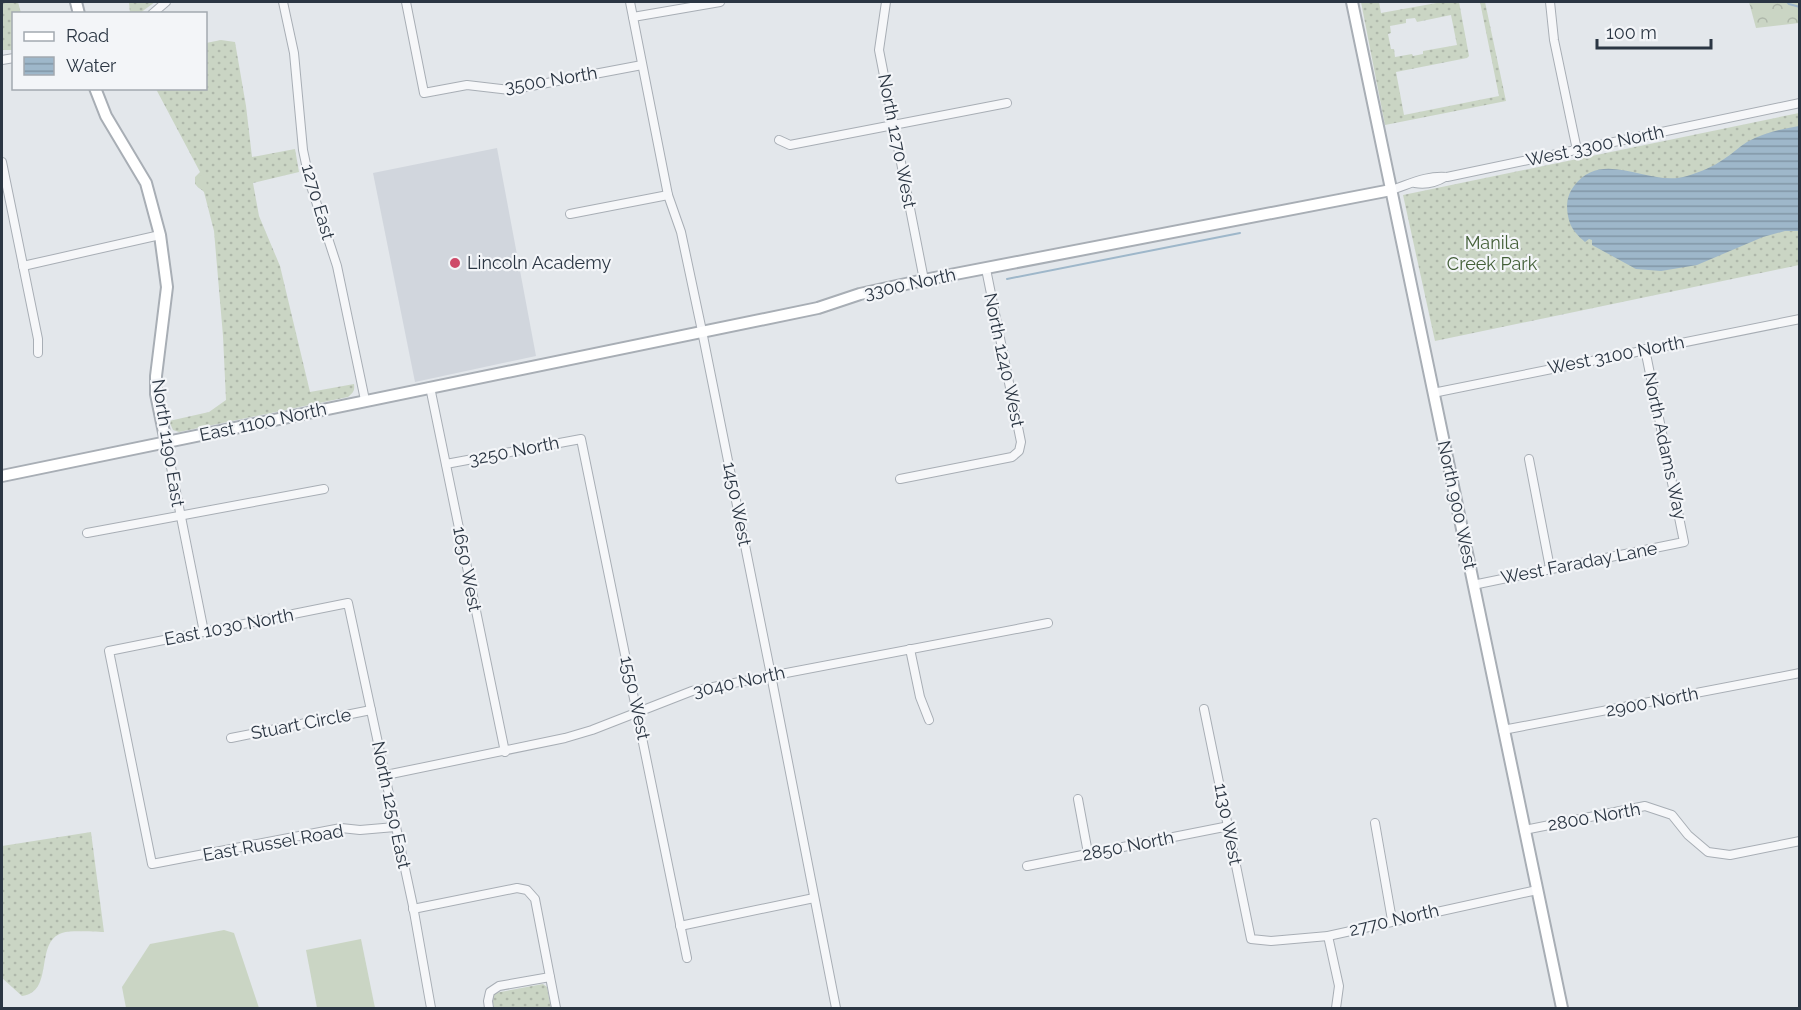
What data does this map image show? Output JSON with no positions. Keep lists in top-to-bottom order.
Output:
{
  "streets": {
    "street": [
      "3500 North",
      "North 1270 West",
      "West 3300 North",
      "1270 East",
      "3300 North",
      "West 3100 North",
      "North 1240 West",
      "East 1100 North",
      "North 1190 East",
      "North Adams Way",
      "3250 North",
      "1450 West",
      "North 900 West",
      "West Faraday Lane",
      "1650 West",
      "East 1030 North",
      "3040 North",
      "1550 West",
      "2900 North",
      "Stuart Circle",
      "North 1250 East",
      "2800 North",
      "1130 West",
      "East Russel Road",
      "2850 North",
      "2770 North"
    ]
  },
  "crossings": [
    ["3500 North", "1450 West"],
    ["North 1270 West", "3300 North"],
    ["West 3300 North", "3300 North"],
    ["West 3300 North", "North 900 West"],
    ["1270 East", "East 1100 North"],
    ["3300 North", "North 1240 West"],
    ["3300 North", "East 1100 North"],
    ["3300 North", "1450 West"],
    ["3300 North", "North 900 West"],
    ["3300 North", "1650 West"],
    ["West 3100 North", "North Adams Way"],
    ["West 3100 North", "North 900 West"],
    ["East 1100 North", "North 1190 East"],
    ["East 1100 North", "1650 West"],
    ["North 1190 East", "East 1030 North"],
    ["North Adams Way", "West Faraday Lane"],
    ["3250 North", "1650 West"],
    ["3250 North", "1550 West"],
    ["1450 West", "3040 North"],
    ["North 900 West", "West Faraday Lane"],
    ["North 900 West", "2900 North"],
    ["North 900 West", "2800 North"],
    ["North 900 West", "2770 North"],
    ["1650 West", "3040 North"],
    ["East 1030 North", "North 1250 East"],
    ["East 1030 North", "East Russel Road"],
    ["3040 North", "1550 West"],
    ["3040 North", "North 1250 East"],
    ["Stuart Circle", "North 1250 East"],
    ["North 1250 East", "East Russel Road"],
    ["1130 West", "2850 North"],
    ["1130 West", "2770 North"]
  ],
  "parks": ["Manila Creek Park"],
  "places": ["Lincoln Academy"],
  "legend": ["Road", "Water"],
  "scale_bar": "100 m"
}
